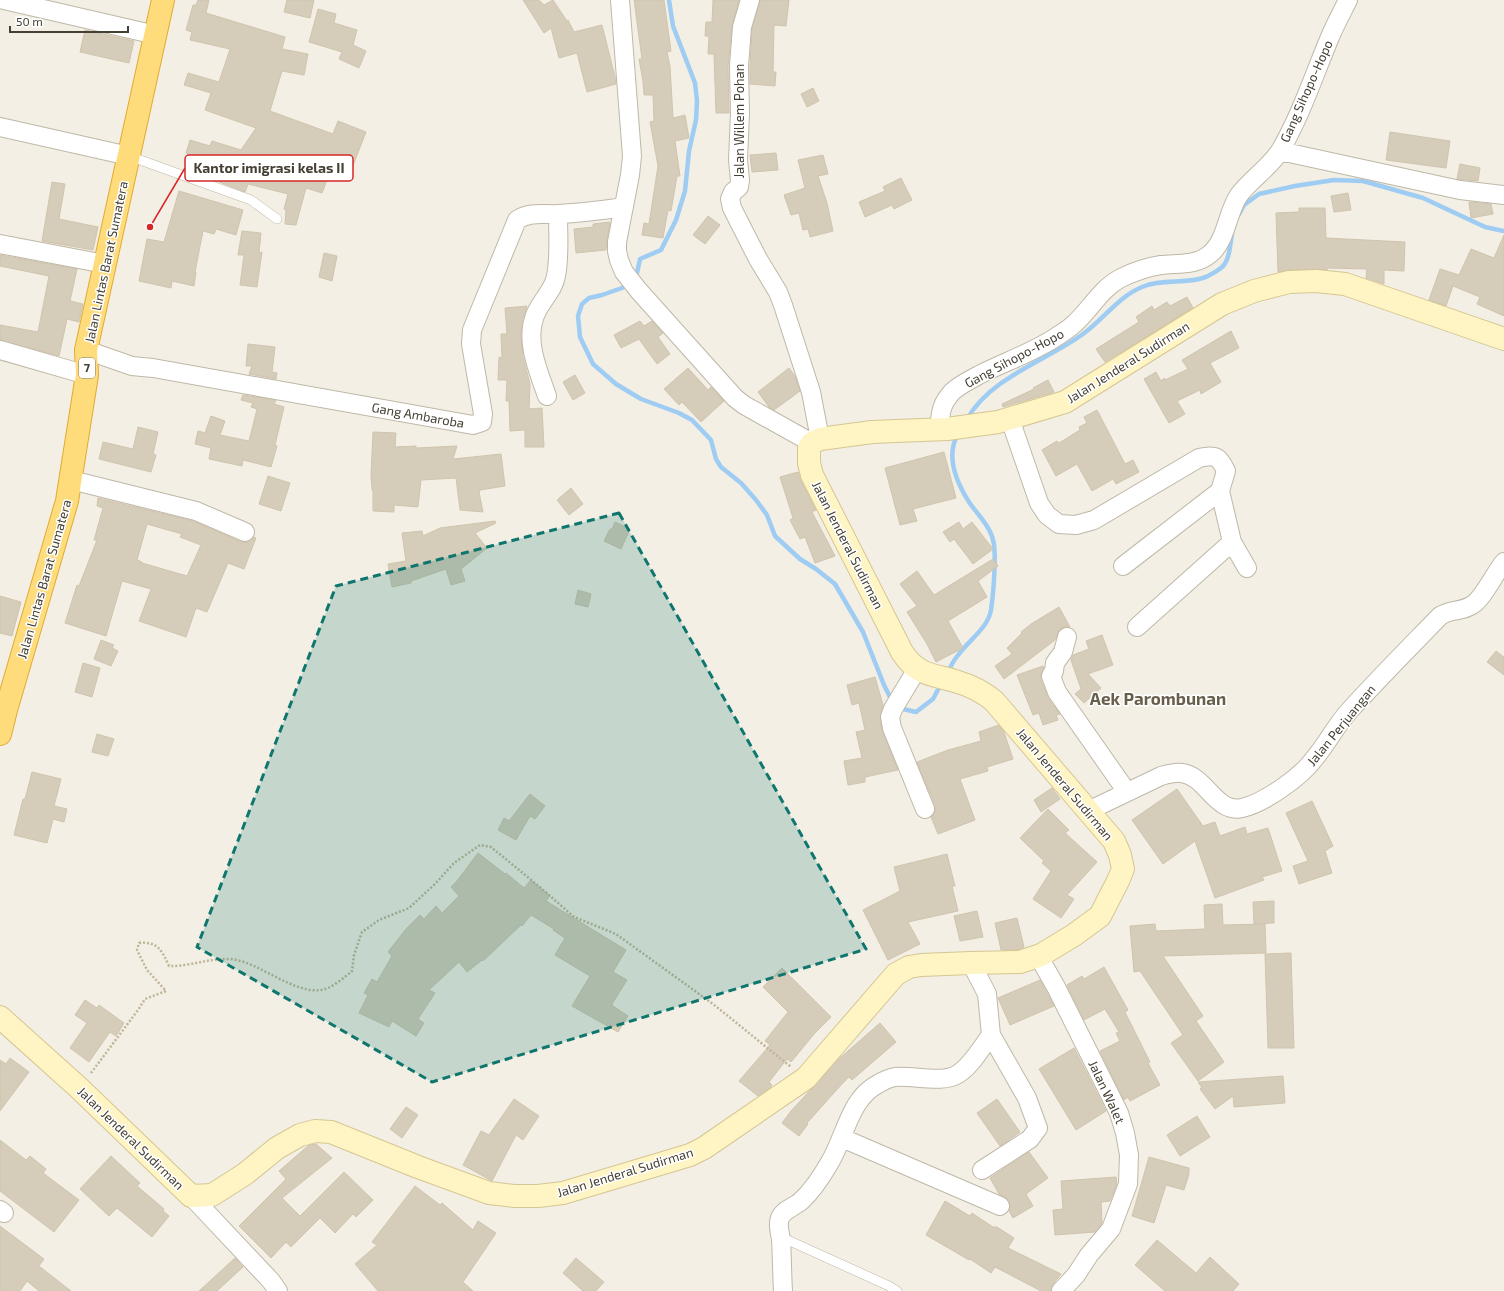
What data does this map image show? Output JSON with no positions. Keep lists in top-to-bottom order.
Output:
{
  "streets": {
    "highway": ["Jalan Lintas Barat Sumatera", "7"],
    "main road": ["Jalan Jenderal Sudirman"],
    "street": [
      "Gang Sihopo-Hopo",
      "Jalan Willem Pohan",
      "Gang Ambaroba",
      "Jalan Perjuangan",
      "Jalan Walet"
    ]
  },
  "crossings": [
    ["Gang Sihopo-Hopo", "Jalan Jenderal Sudirman"],
    ["Jalan Willem Pohan", "Jalan Jenderal Sudirman"],
    ["Jalan Lintas Barat Sumatera", "Gang Ambaroba"],
    ["Jalan Jenderal Sudirman", "Jalan Perjuangan"],
    ["Jalan Jenderal Sudirman", "Jalan Walet"]
  ],
  "districts": ["Aek Parombunan"],
  "places": ["Kantor imigrasi kelas II"],
  "scale_bar": "50 m"
}
